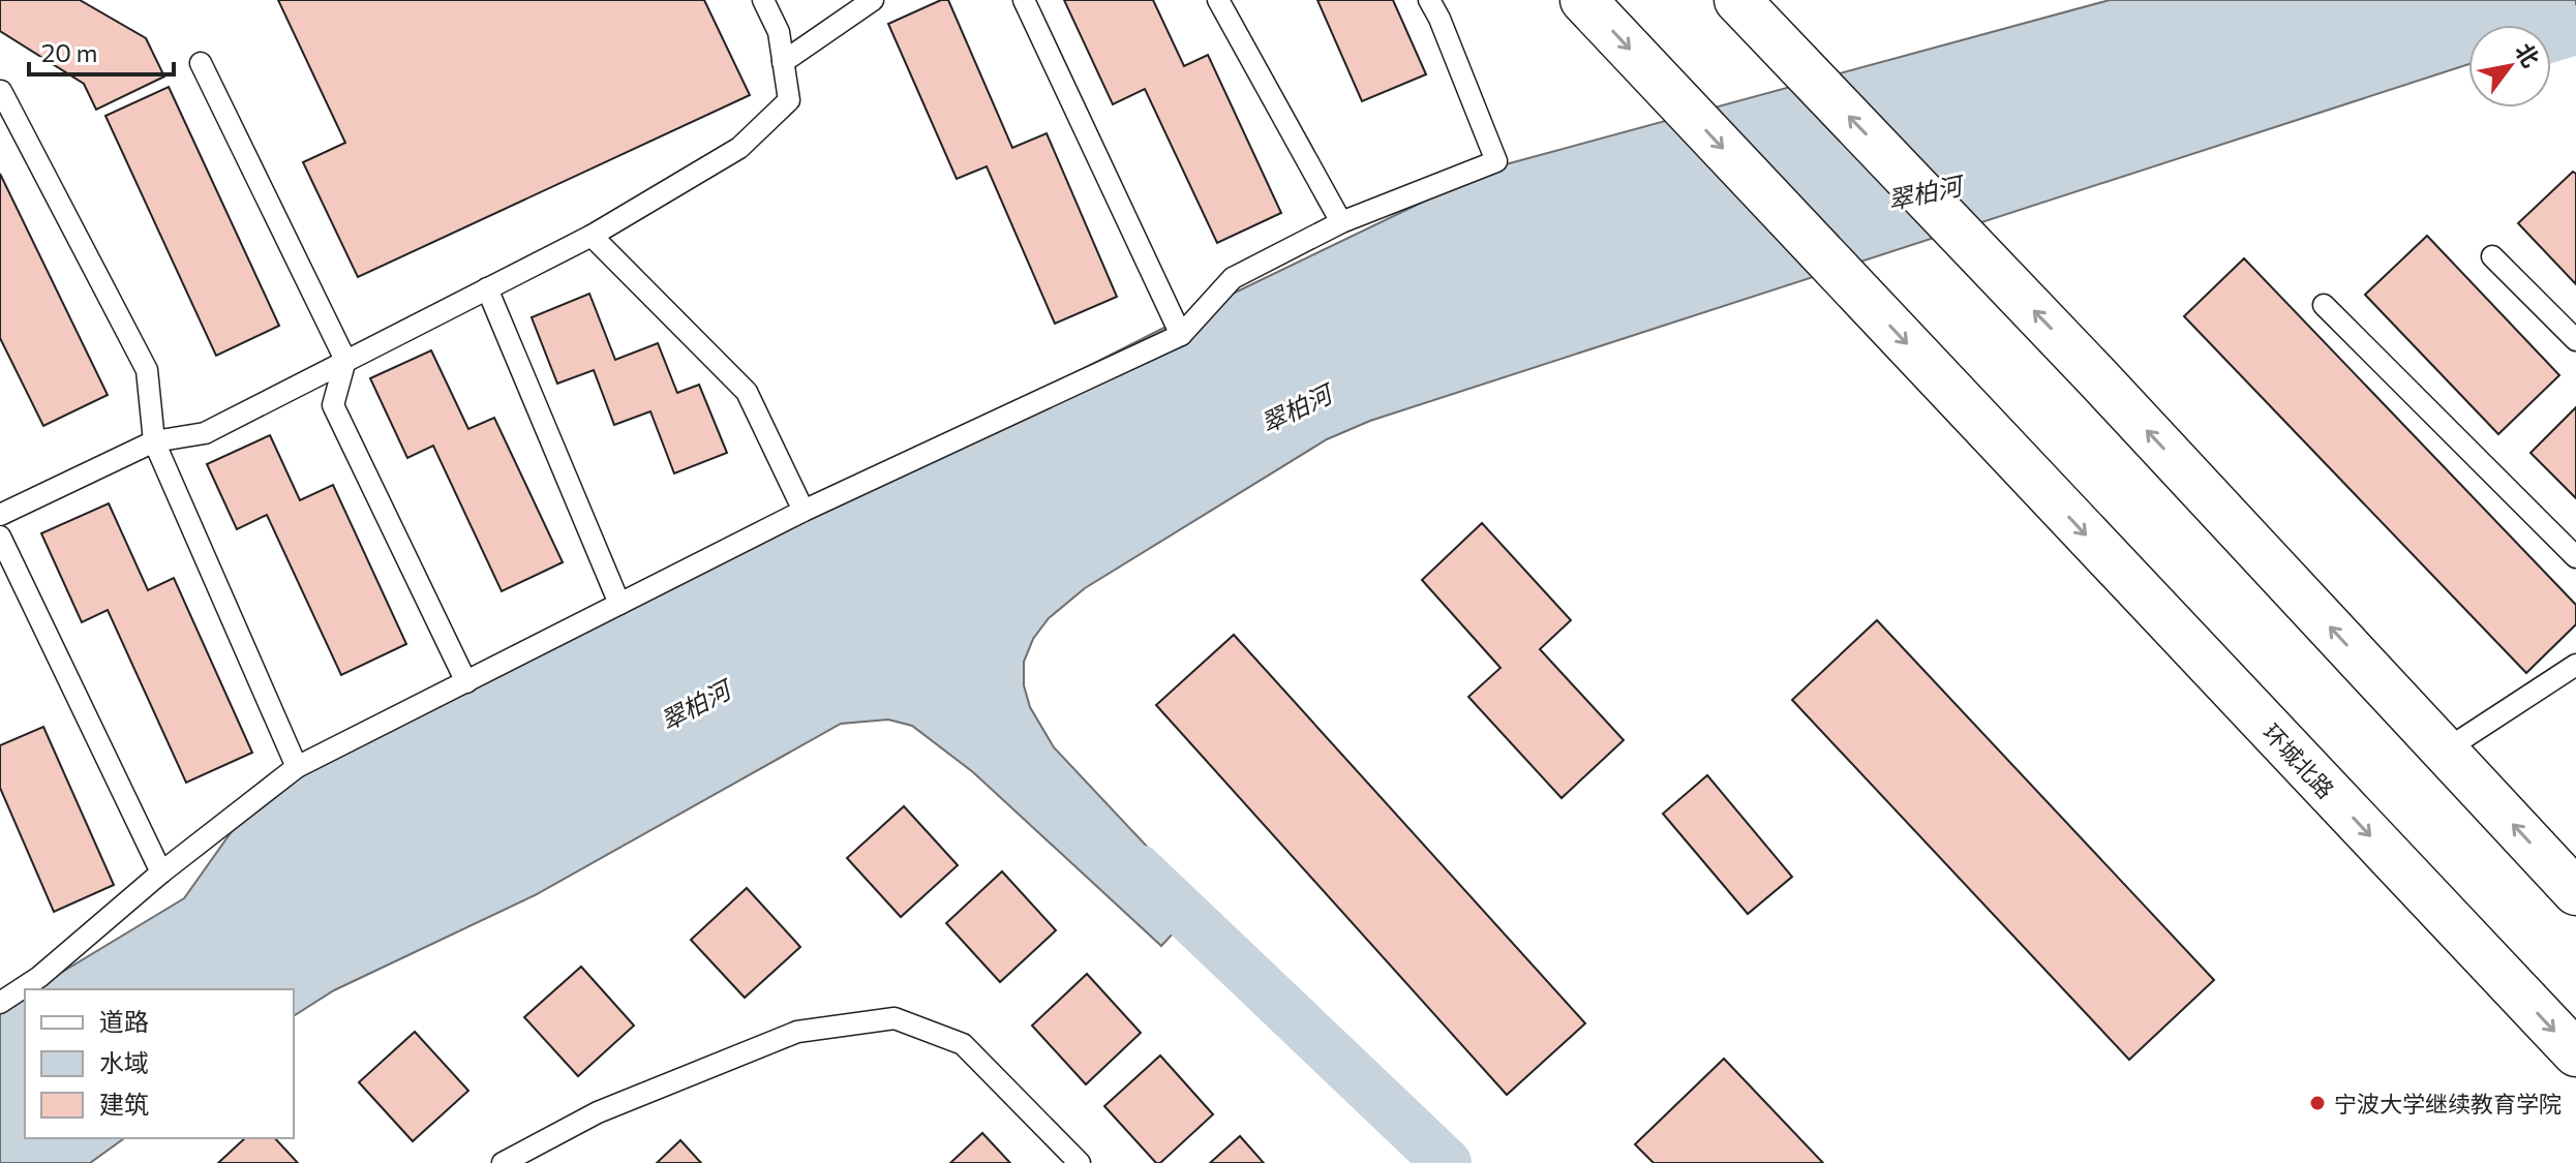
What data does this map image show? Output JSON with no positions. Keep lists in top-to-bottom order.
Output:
{
  "streets": {
    "main road": ["环城北路"]
  },
  "water": ["翠柏河"],
  "places": ["宁波大学继续教育学院"],
  "legend": ["道路", "水域", "建筑"],
  "scale_bar": "20 m",
  "north": "top right"
}
